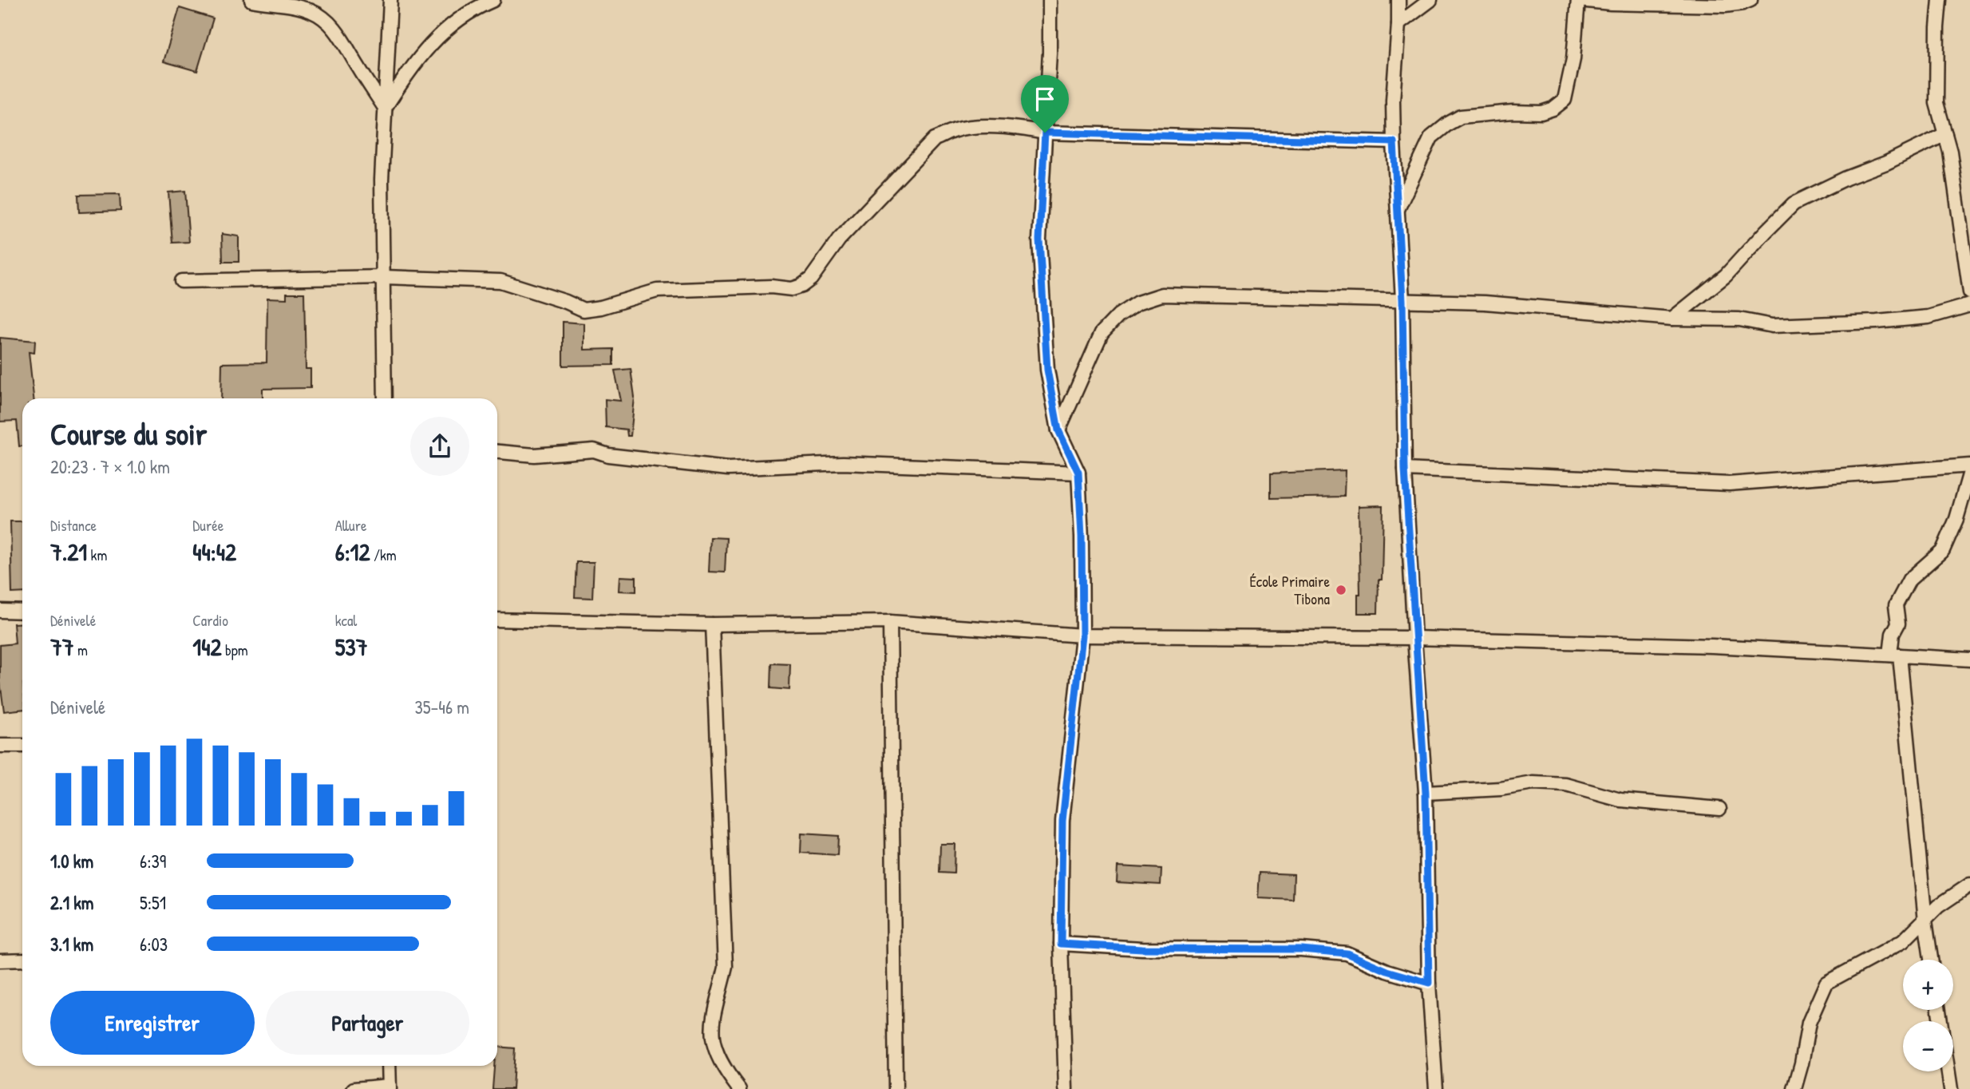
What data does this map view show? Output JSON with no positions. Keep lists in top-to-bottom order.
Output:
{
  "places": ["École Primaire Tibona"],
  "page": {
    "heading": ["Course du soir", "20:23 · 7 × 1.0 km"],
    "stats": [
      ["Distance", "7.21 km"],
      ["Durée", "44:42"],
      ["Allure", "6:12 /km"],
      ["Dénivelé", "77 m"],
      ["Cardio", "142 bpm"],
      ["kcal", "537"]
    ],
    "chart": ["Dénivelé", "35–46 m"],
    "list": [
      {
        "name": "1.0 km",
        "note": "6:39"
      },
      {
        "name": "2.1 km",
        "note": "5:51"
      },
      {
        "name": "3.1 km",
        "note": "6:03"
      }
    ],
    "map_buttons": ["+", "−"],
    "buttons": ["Enregistrer", "Partager"]
  }
}
